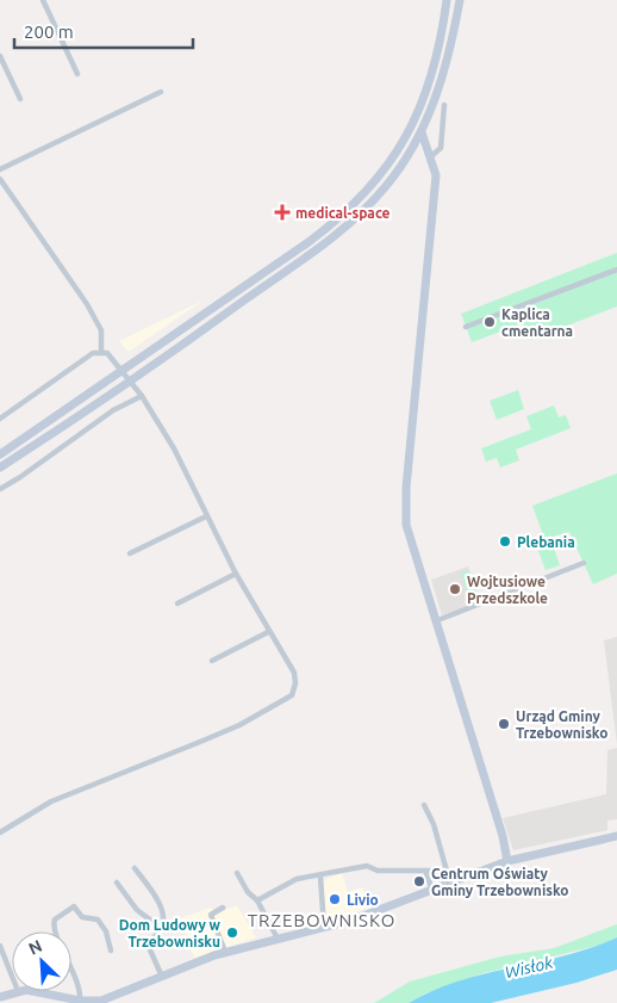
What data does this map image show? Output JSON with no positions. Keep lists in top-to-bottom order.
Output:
{
  "districts": ["TRZEBOWNISKO"],
  "water": ["Wisłok"],
  "places": {
    "health": ["medical-space"],
    "other": [
      "Kaplica cmentarna",
      "Plebania",
      "Wojtusiowe Przedszkole",
      "Urząd Gminy Trzebownisko",
      "Centrum Oświaty Gminy Trzebownisko",
      "Livio",
      "Dom Ludowy w Trzebownisku"
    ]
  },
  "scale_bar": "200 m",
  "north": "top left"
}
